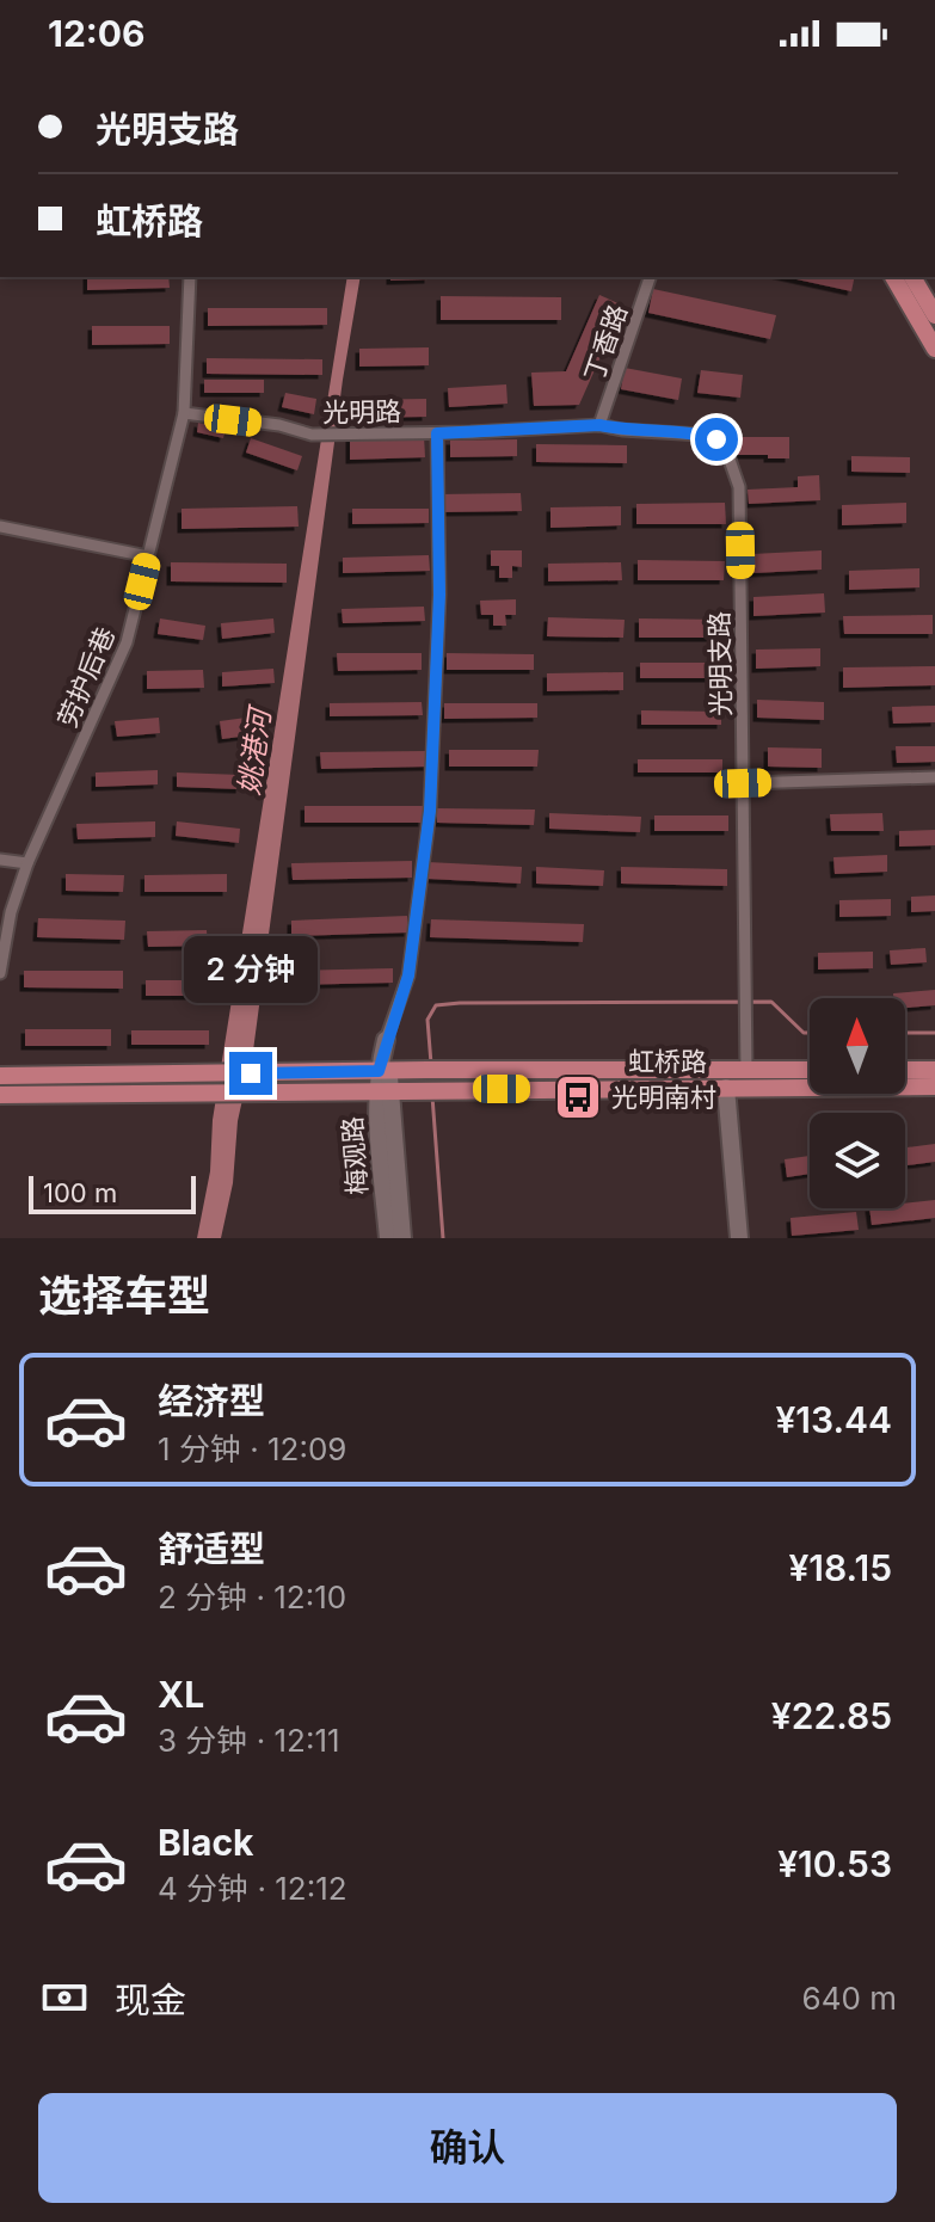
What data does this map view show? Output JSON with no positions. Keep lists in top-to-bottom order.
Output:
{
  "streets": {
    "main road": ["虹桥路"],
    "street": [
      "丁香路",
      "光明路",
      "光明支路",
      "劳护后巷",
      "梅观路"
    ]
  },
  "crossings": [
    ["丁香路", "光明路"],
    ["丁香路", "光明支路"],
    ["光明路", "光明支路"],
    ["光明路", "劳护后巷"],
    ["光明支路", "虹桥路"],
    ["虹桥路", "梅观路"]
  ],
  "water": ["姚港河"],
  "places": {
    "bus stop": ["光明南村"]
  },
  "scale_bar": "100 m",
  "north": "top",
  "page": {
    "status": "12:06",
    "banner": ["光明支路", "虹桥路"],
    "bubble": "2 分钟",
    "scale": "100 m",
    "heading": "选择车型",
    "list": [
      {
        "name": "经济型",
        "note": "1 分钟 · 12:09",
        "value": "¥13.44"
      },
      {
        "name": "舒适型",
        "note": "2 分钟 · 12:10",
        "value": "¥18.15"
      },
      {
        "name": "XL",
        "note": "3 分钟 · 12:11",
        "value": "¥22.85"
      },
      {
        "name": "Black",
        "note": "4 分钟 · 12:12",
        "value": "¥10.53"
      }
    ],
    "pay": ["现金", "640 m"],
    "buttons": "确认"
  }
}
